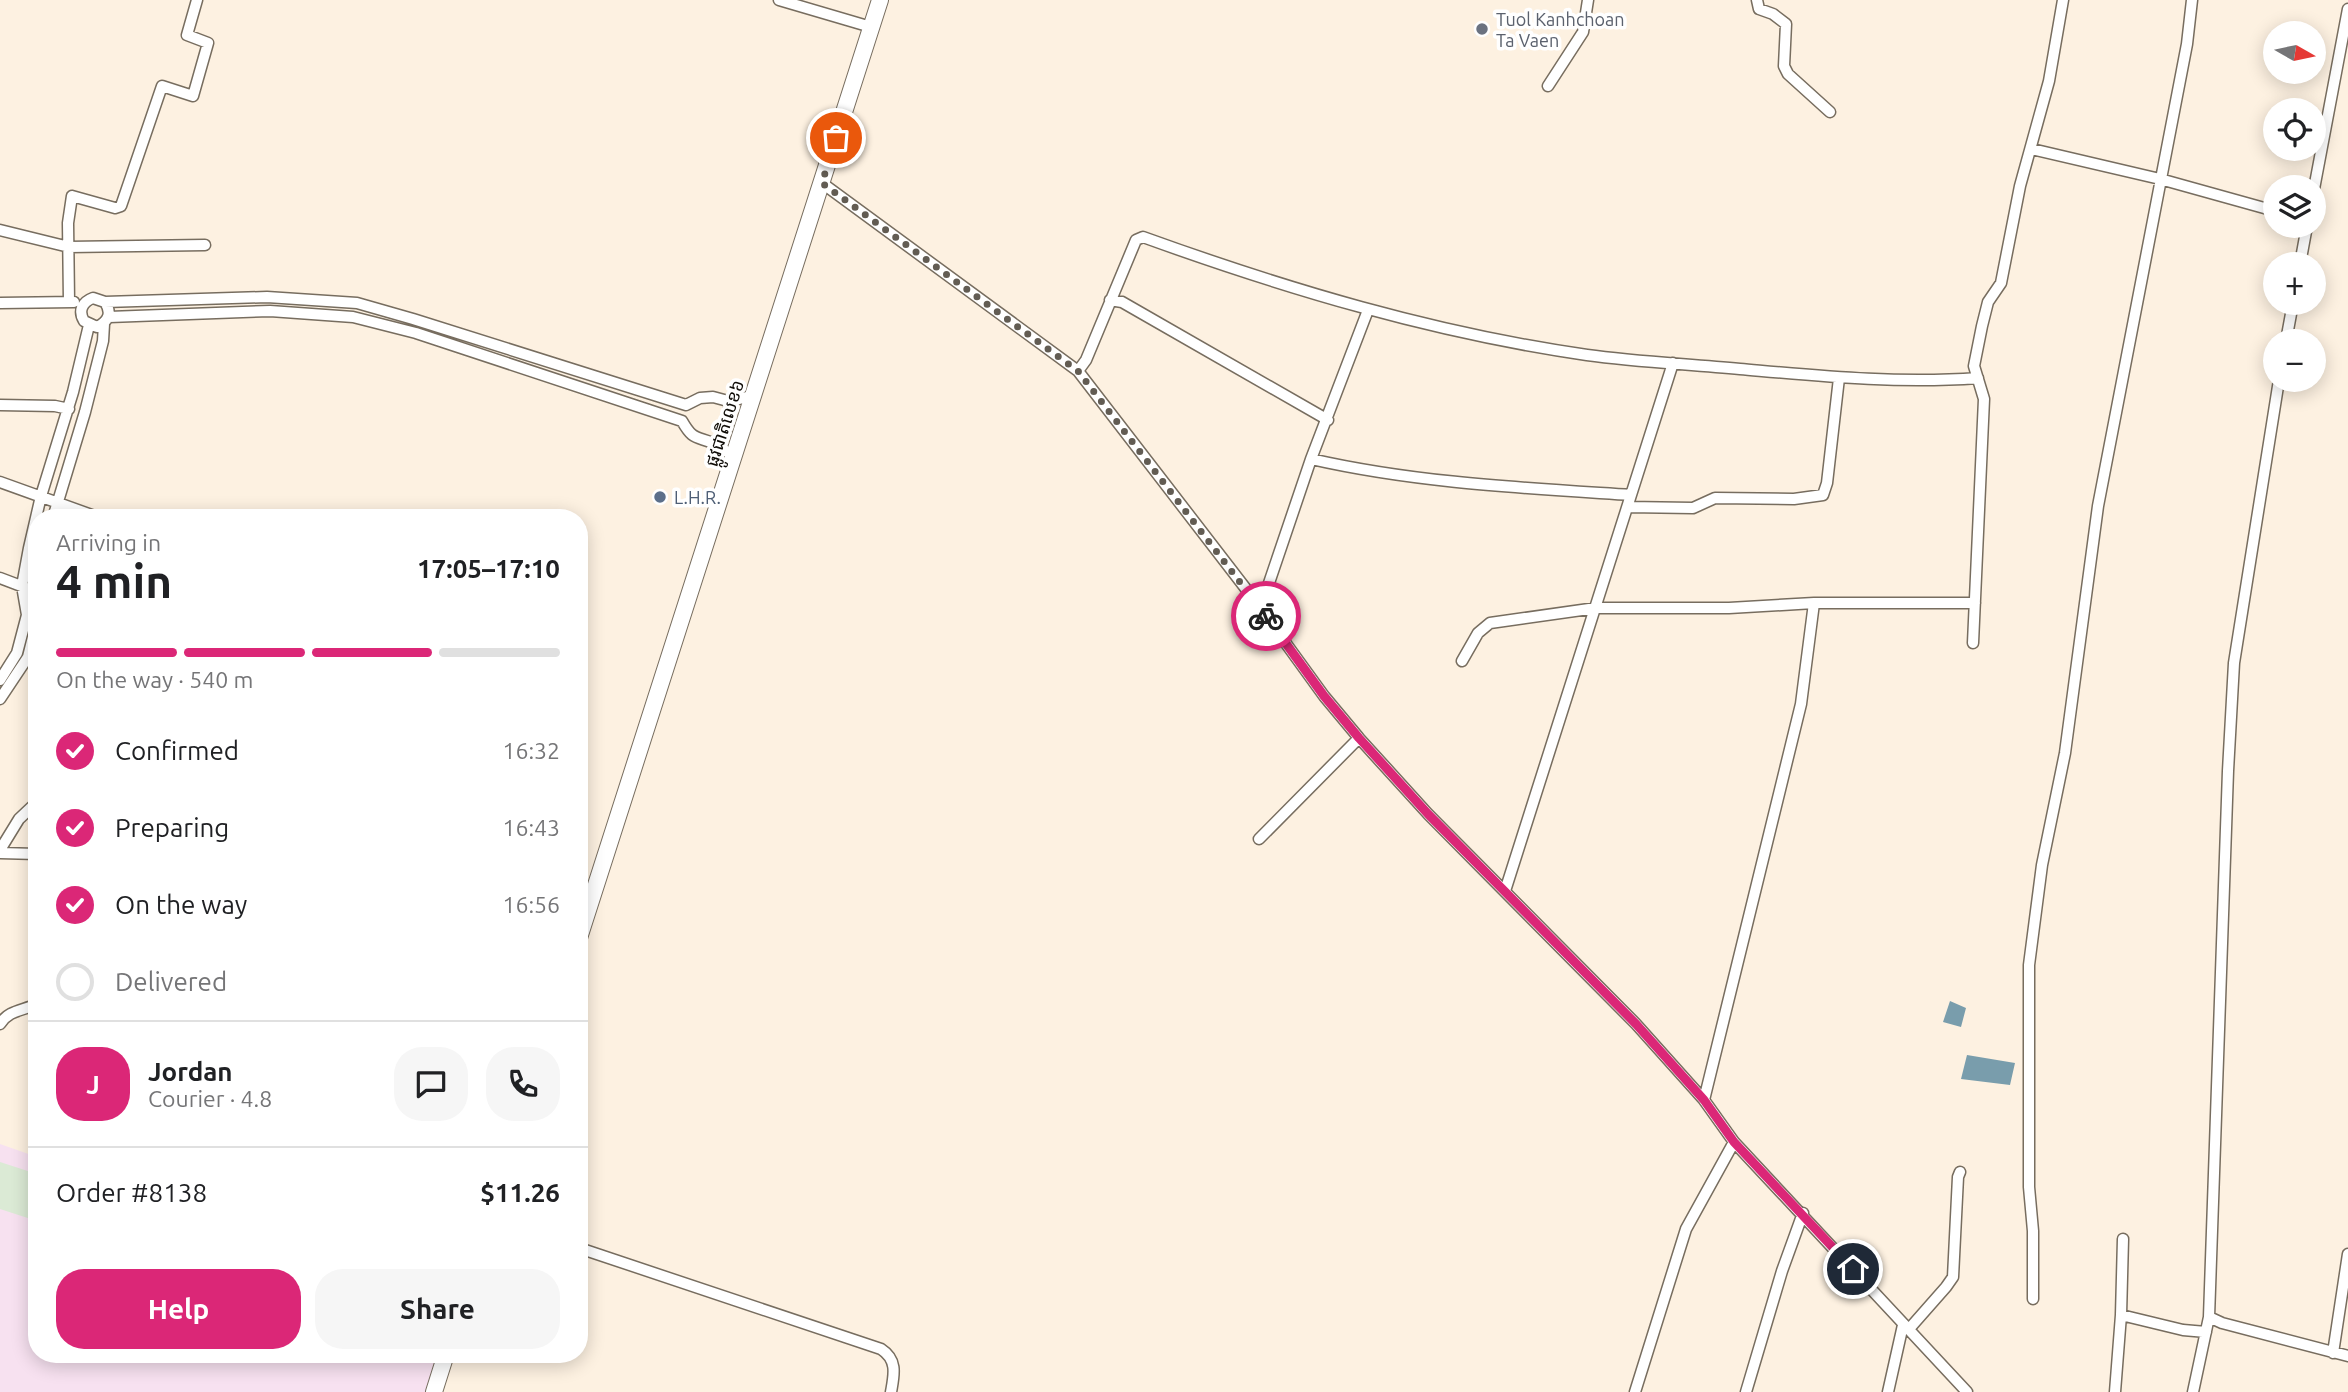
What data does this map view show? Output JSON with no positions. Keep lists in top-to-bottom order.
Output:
{
  "streets": {
    "highway": ["ផ្លូវជាតិលេខ៦"]
  },
  "places": ["Tuol Kanhchoan Ta Vaen", "L.H.R."],
  "north": "right",
  "page": {
    "map_buttons": ["+", "−"],
    "heading": ["4 min", "Arriving in", "17:05–17:10"],
    "panel": [
      "Jordan",
      "Courier · 4.8",
      "Order #8138",
      "$11.26"
    ],
    "bar": "On the way · 540 m",
    "list": [
      ["Confirmed", "16:32"],
      ["Preparing", "16:43"],
      ["On the way", "16:56"],
      "Delivered"
    ],
    "round": "J",
    "buttons": ["Help", "Share"]
  }
}
